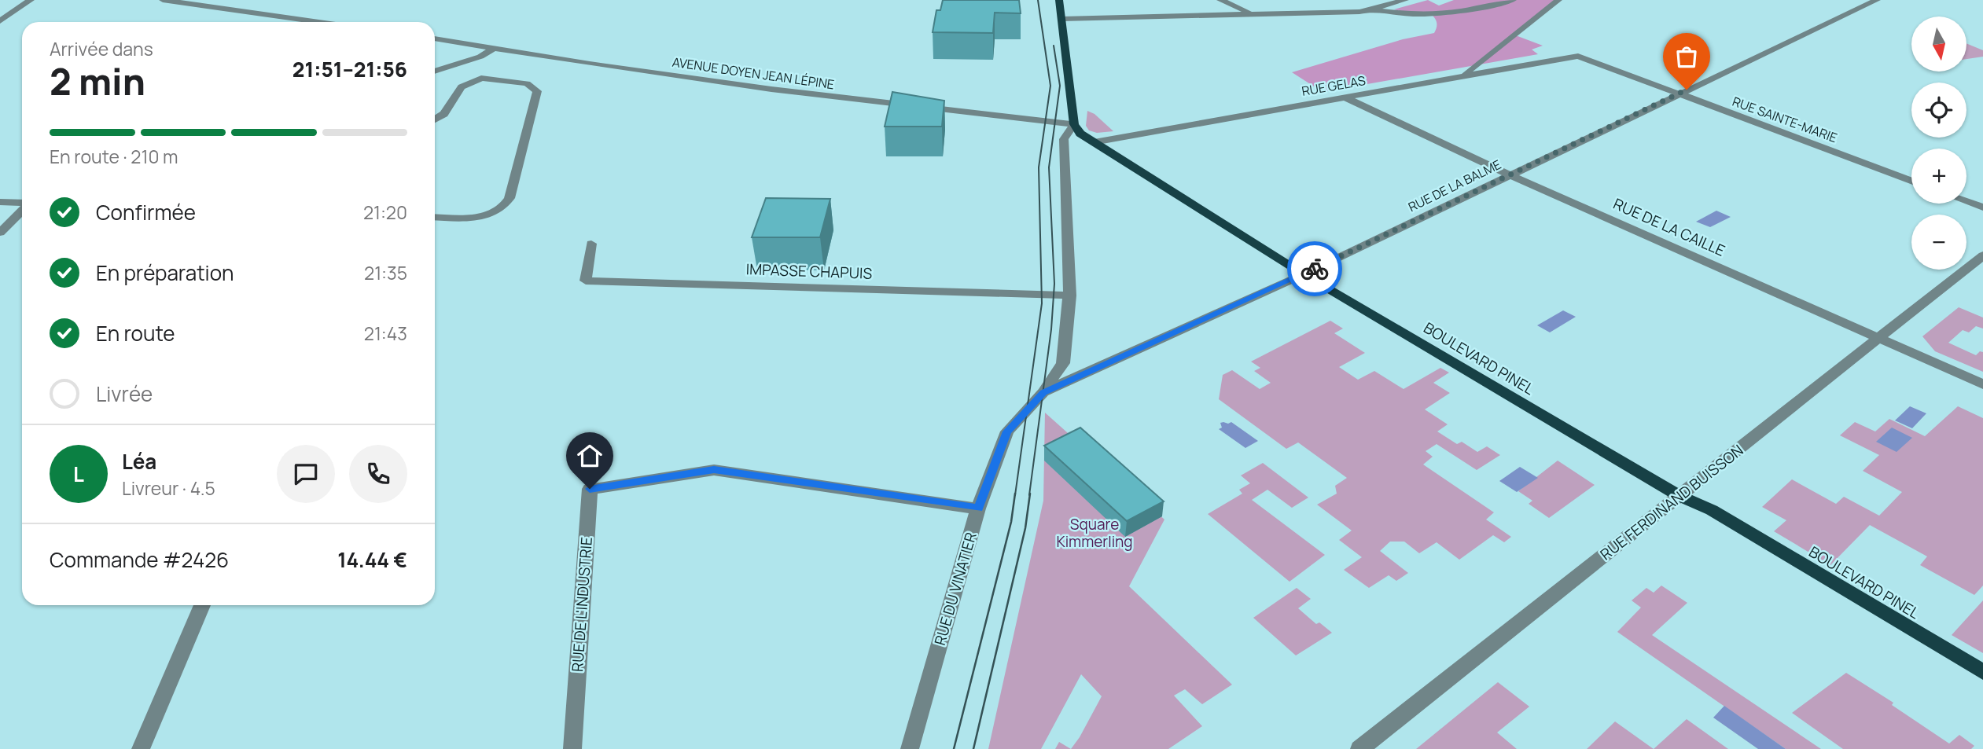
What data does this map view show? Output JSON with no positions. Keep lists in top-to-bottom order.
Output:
{
  "streets": {
    "main road": ["BOULEVARD PINEL"],
    "street": [
      "AVENUE DOYEN JEAN LÉPINE",
      "RUE GELAS",
      "RUE SAINTE-MARIE",
      "RUE DE LA BALME",
      "RUE DE LA CAILLE",
      "IMPASSE CHAPUIS",
      "RUE FERDINAND BUISSON",
      "RUE DU VINATIER",
      "RUE DE L'INDUSTRIE"
    ]
  },
  "crossings": [
    ["AVENUE DOYEN JEAN LÉPINE", "BOULEVARD PINEL"],
    ["AVENUE DOYEN JEAN LÉPINE", "RUE DU VINATIER"],
    ["RUE GELAS", "RUE SAINTE-MARIE"],
    ["RUE GELAS", "RUE DE LA CAILLE"],
    ["RUE GELAS", "BOULEVARD PINEL"],
    ["RUE SAINTE-MARIE", "RUE DE LA BALME"],
    ["RUE DE LA BALME", "RUE DE LA CAILLE"],
    ["RUE DE LA BALME", "BOULEVARD PINEL"],
    ["RUE DE LA BALME", "RUE DU VINATIER"],
    ["RUE DE LA CAILLE", "RUE FERDINAND BUISSON"],
    ["IMPASSE CHAPUIS", "RUE DU VINATIER"],
    ["BOULEVARD PINEL", "RUE FERDINAND BUISSON"],
    ["BOULEVARD PINEL", "RUE DU VINATIER"],
    ["RUE DU VINATIER", "RUE DE L'INDUSTRIE"]
  ],
  "parks": ["Square Kimmerling"],
  "north": "bottom",
  "page": {
    "map_buttons": ["+", "−"],
    "heading": ["2 min", "Arrivée dans", "21:51–21:56"],
    "panel": [
      "Léa",
      "Livreur · 4.5",
      "Commande #2426",
      "14.44 €"
    ],
    "bar": "En route · 210 m",
    "list": [
      ["Confirmée", "21:20"],
      ["En préparation", "21:35"],
      ["En route", "21:43"],
      "Livrée"
    ],
    "round": "L"
  }
}
